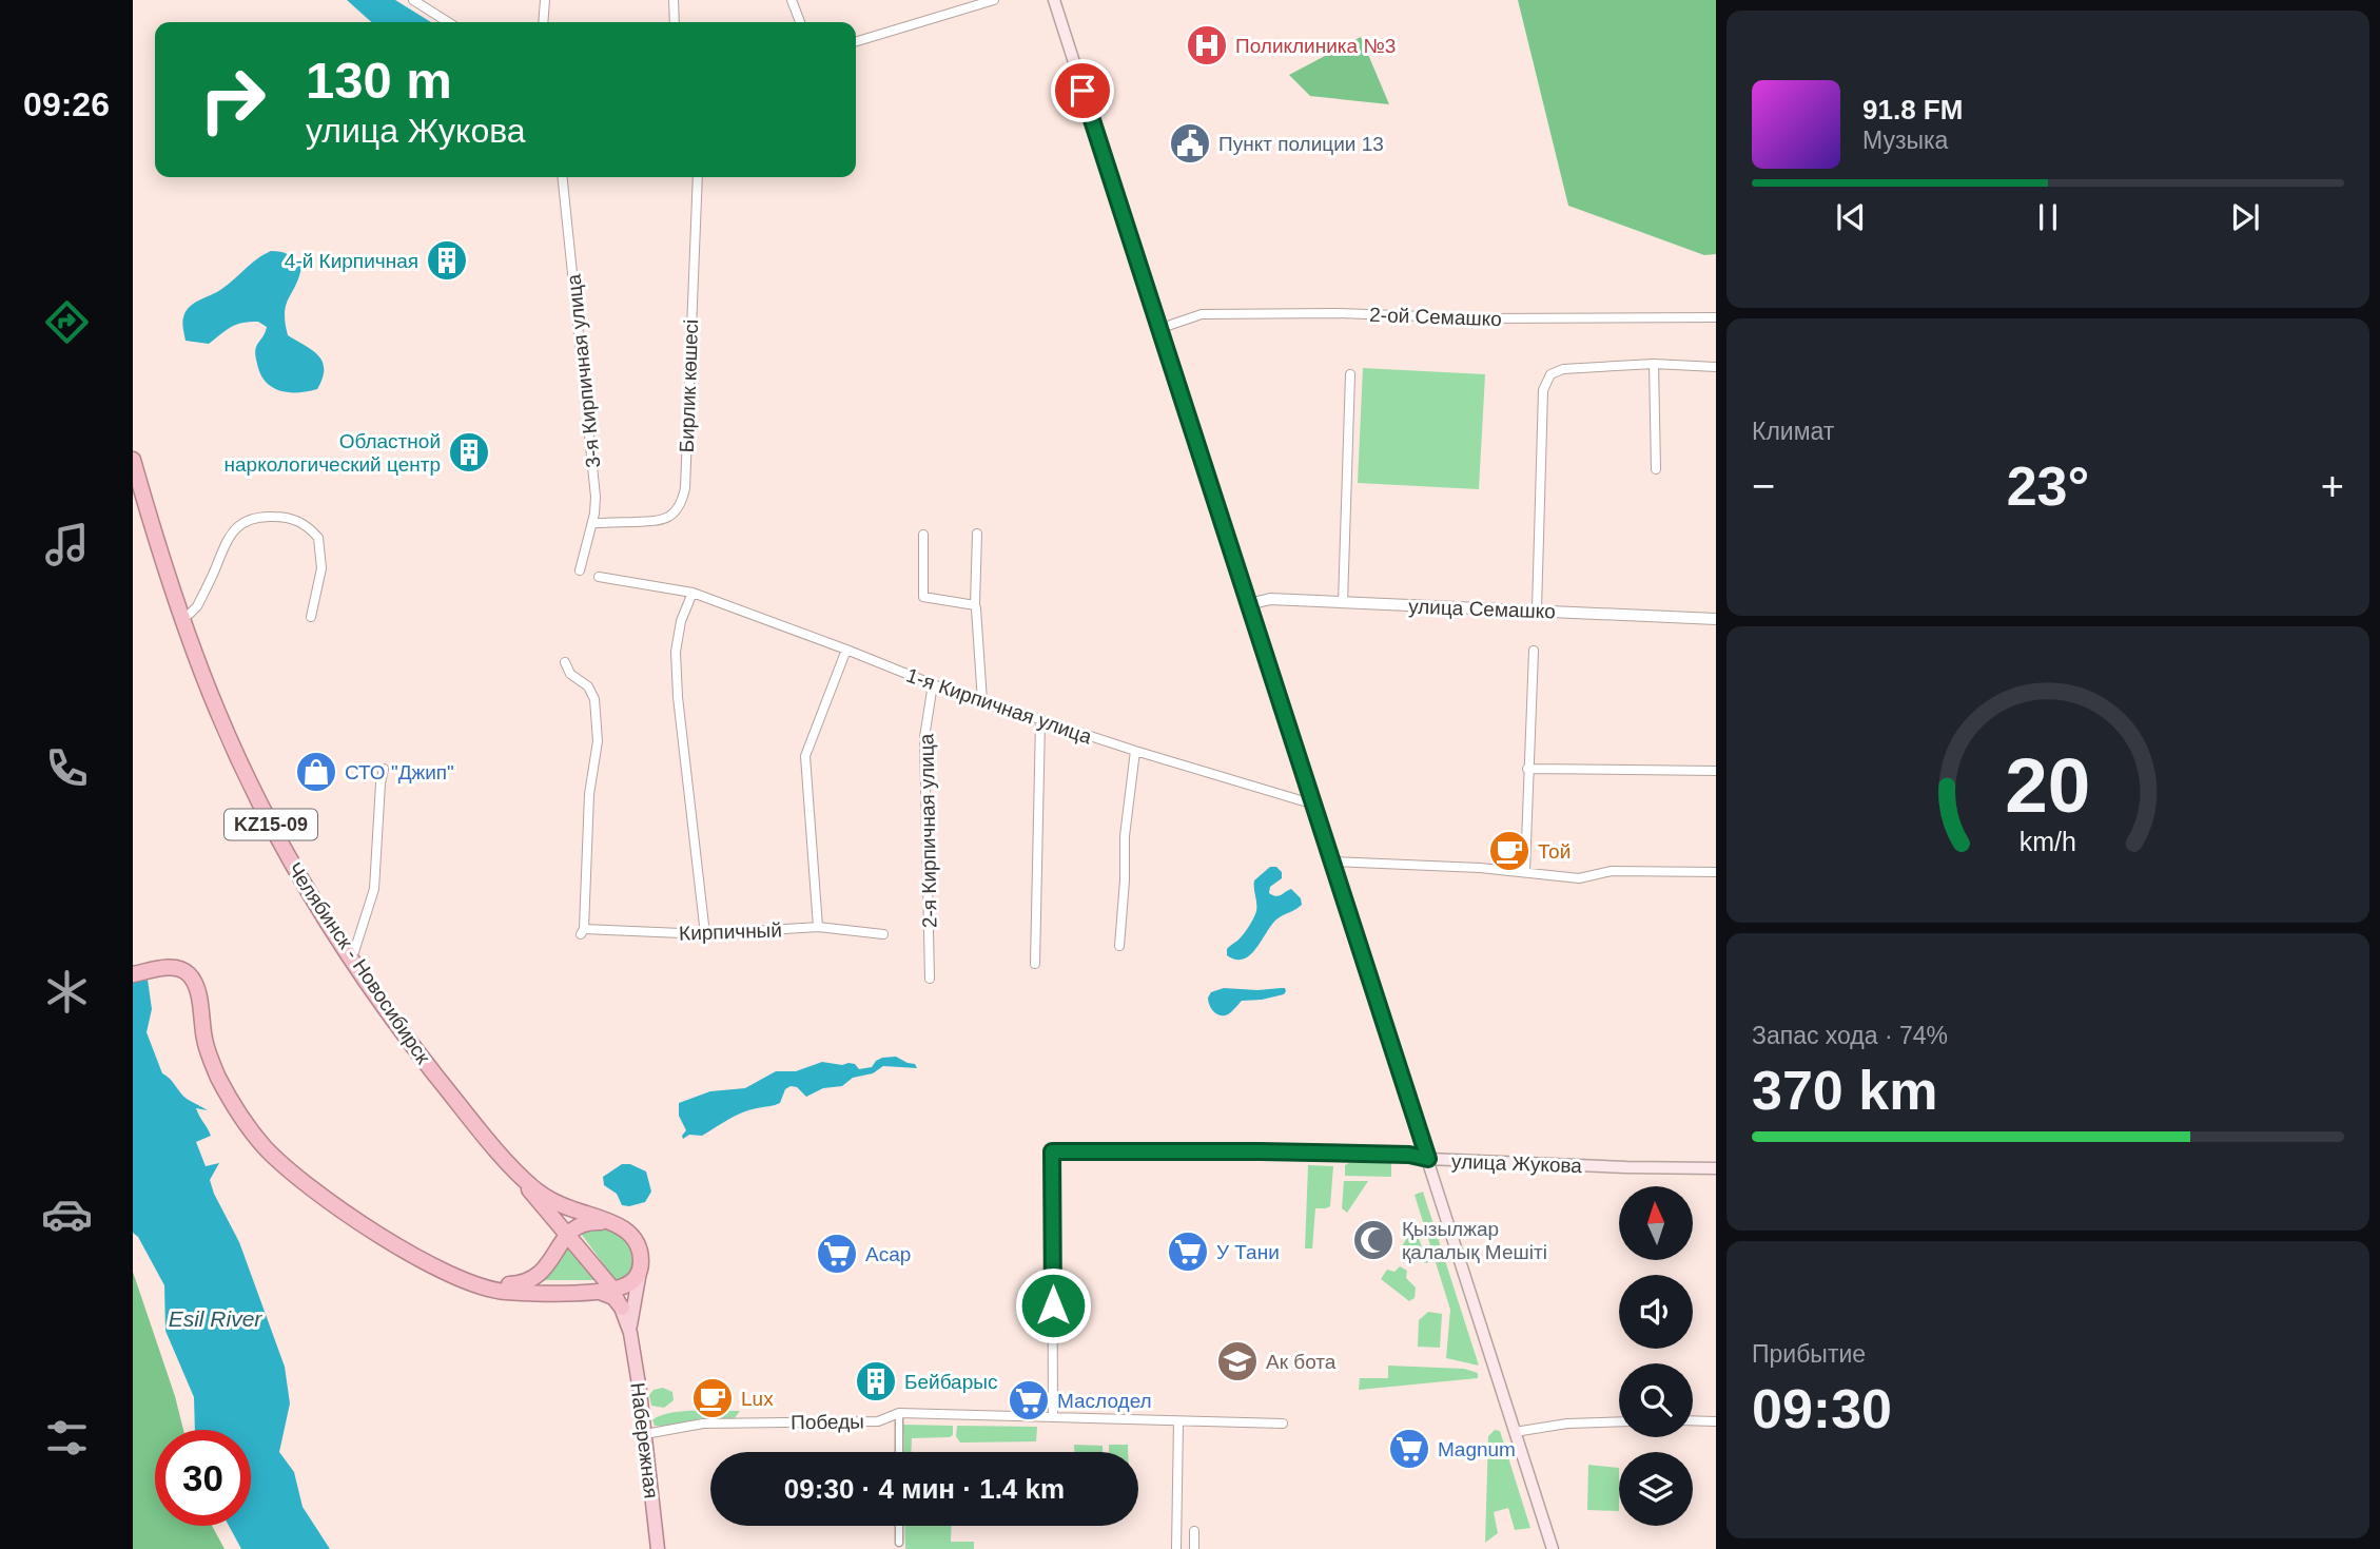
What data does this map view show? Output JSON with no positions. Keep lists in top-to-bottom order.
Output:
{
  "streets": {
    "highway": ["KZ15-09", "Челябинск - Новосибирск"],
    "main road": ["улица Жукова", "Набережная"],
    "street": [
      "2-ой Семашко",
      "3-я Кирпичная улица",
      "Бирлик көшесі",
      "улица Семашко",
      "1-я Кирпичная улица",
      "2-я Кирпичная улица",
      "Кирпичный",
      "Победы"
    ]
  },
  "crossings": [
    ["3-я Кирпичная улица", "Бирлик көшесі"],
    ["1-я Кирпичная улица", "2-я Кирпичная улица"],
    ["KZ15-09", "Челябинск - Новосибирск"],
    ["KZ15-09", "Набережная"],
    ["Челябинск - Новосибирск", "Набережная"],
    ["улица Жукова", "Победы"],
    ["Победы", "Набережная"]
  ],
  "water": ["Esil River"],
  "places": {
    "hospital": ["Поликлиника №3"],
    "public building": ["Пункт полиции 13"],
    "building": ["4-й Кирпичная", "Областной наркологический центр", "Бейбарыс"],
    "shop": ["СТО \"Джип\""],
    "cafe": ["Той", "Lux"],
    "mosque": ["Қызылжар қалалық Мешіті"],
    "supermarket": [
      "У Тани",
      "Асар",
      "Маслодел",
      "Magnum"
    ],
    "school or university": ["Ак бота"]
  },
  "north": "top",
  "page": {
    "tabs": "09:26",
    "turn": ["130 m", "улица Жукова"],
    "song": ["91.8 FM", "Музыка"],
    "tile": [
      "Климат",
      ["Запас хода · 74%", "370 km"],
      ["Прибытие", "09:30"]
    ],
    "heat": ["−", "23°", "+"],
    "limit": "30",
    "trip": "09:30 · 4 мин · 1.4 km",
    "gauge": ["20", "km/h"]
  }
}
